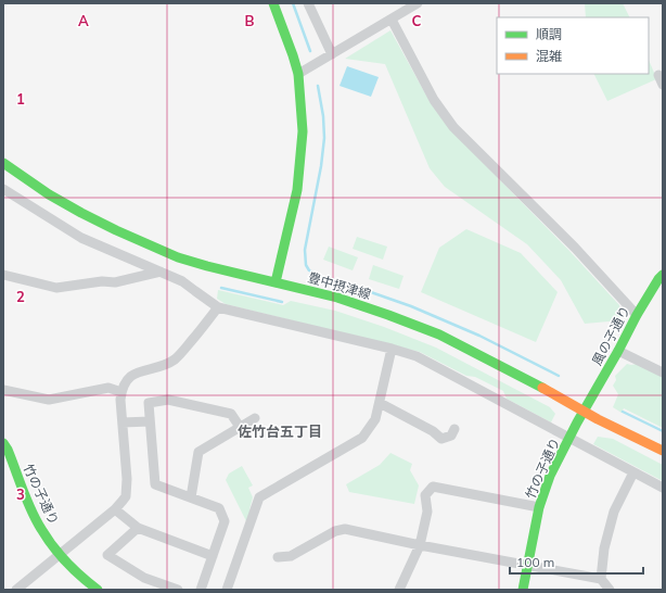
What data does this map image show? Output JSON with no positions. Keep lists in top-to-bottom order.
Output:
{
  "streets": {
    "street": ["豊中摂津線", "風の子通り", "竹の子通り"]
  },
  "crossings": [
    ["豊中摂津線", "風の子通り"],
    ["豊中摂津線", "竹の子通り"],
    ["風の子通り", "竹の子通り"]
  ],
  "districts": ["佐竹台五丁目"],
  "legend": ["順調", "混雑"],
  "scale_bar": "100 m",
  "grid": {
    "columns": ["A", "B", "C"],
    "rows": ["1", "2", "3"]
  }
}
